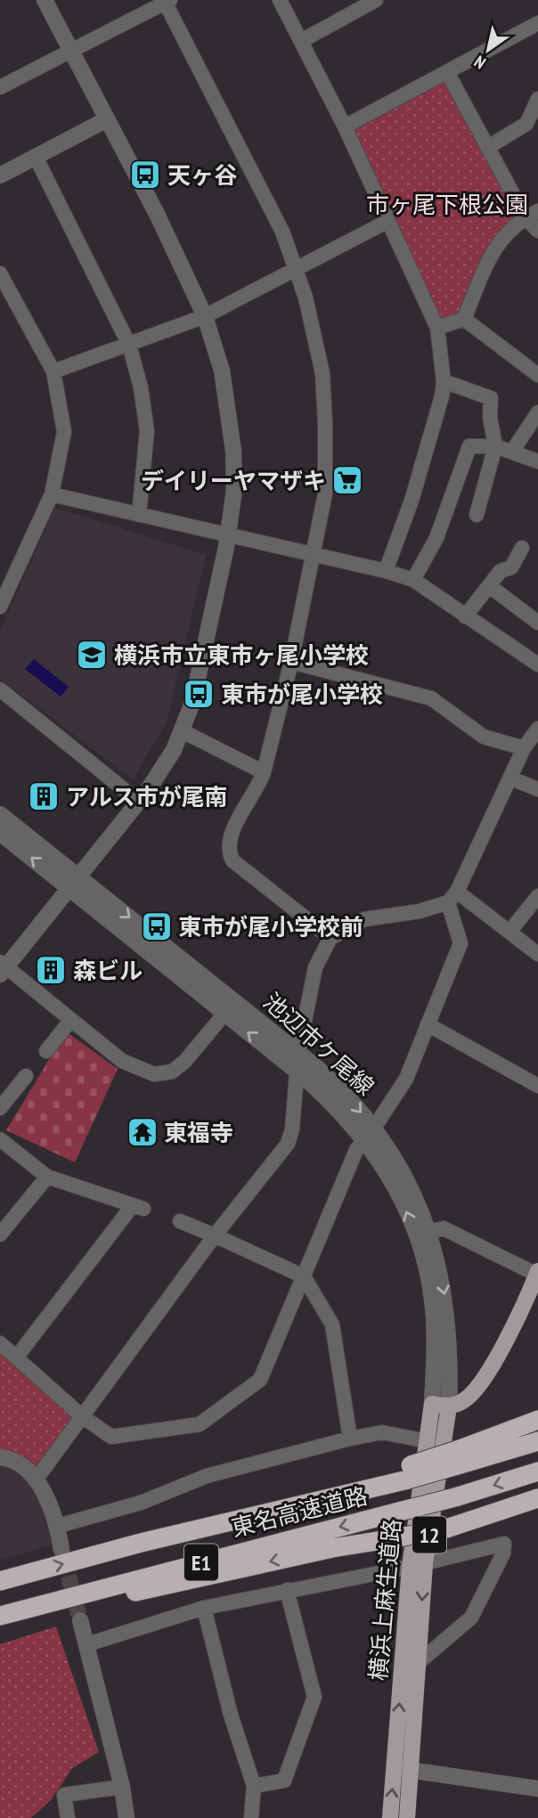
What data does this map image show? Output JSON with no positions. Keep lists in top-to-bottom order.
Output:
{
  "streets": {
    "highway": ["東名高速道路", "E1"],
    "main road": ["12", "横浜上麻生道路"],
    "street": ["池辺市ケ尾線"]
  },
  "crossings": [
    ["池辺市ケ尾線", "横浜上麻生道路"]
  ],
  "parks": ["市ヶ尾下根公園"],
  "places": {
    "bus stop": ["天ヶ谷", "東市が尾小学校", "東市が尾小学校前"],
    "supermarket": ["デイリーヤマザキ"],
    "school or university": ["横浜市立東市ヶ尾小学校"],
    "building": ["アルス市が尾南", "森ビル"],
    "temple": ["東福寺"]
  },
  "north": "bottom left"
}
